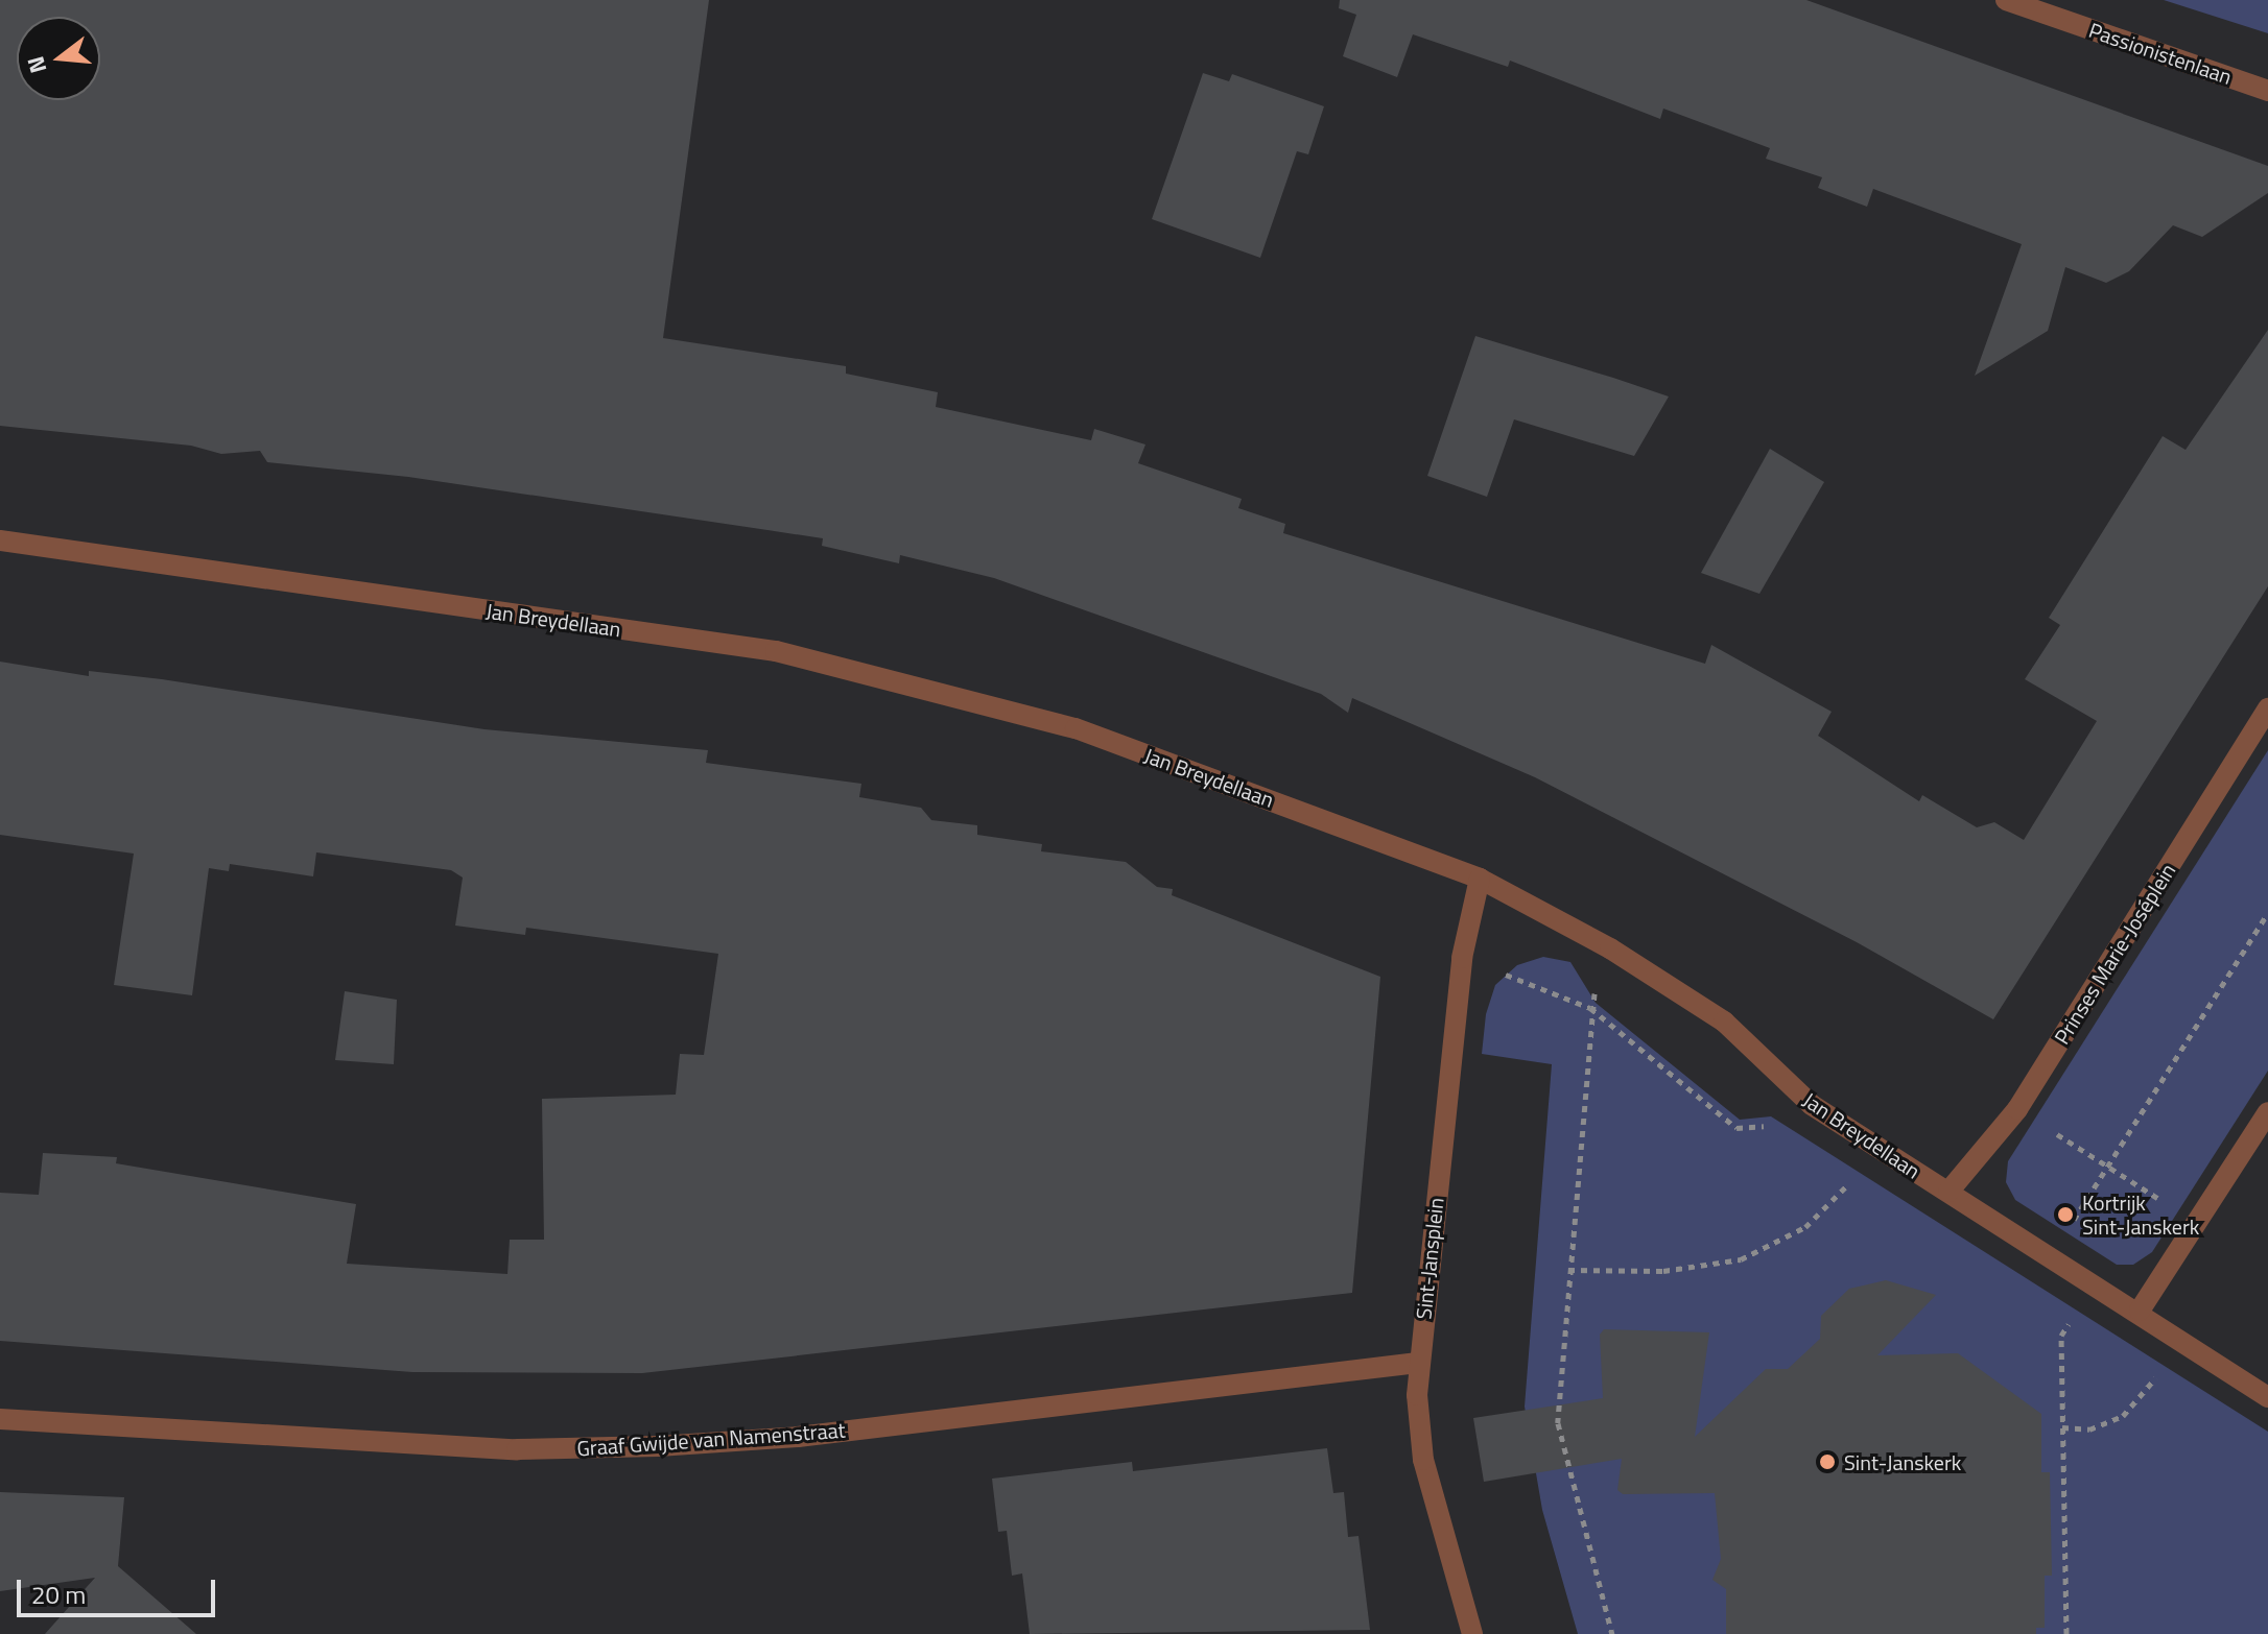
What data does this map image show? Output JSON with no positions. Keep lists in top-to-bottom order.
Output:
{
  "streets": {
    "street": [
      "Passionistenlaan",
      "Jan Breydellaan",
      "Prinses Marie-Joséplein",
      "Sint-Jansplein",
      "Graaf Gwijde van Namenstraat"
    ]
  },
  "crossings": [
    ["Jan Breydellaan", "Prinses Marie-Joséplein"],
    ["Jan Breydellaan", "Sint-Jansplein"],
    ["Sint-Jansplein", "Graaf Gwijde van Namenstraat"]
  ],
  "places": ["Kortrijk Sint-Janskerk", "Sint-Janskerk"],
  "scale_bar": "20 m",
  "north": "left"
}
